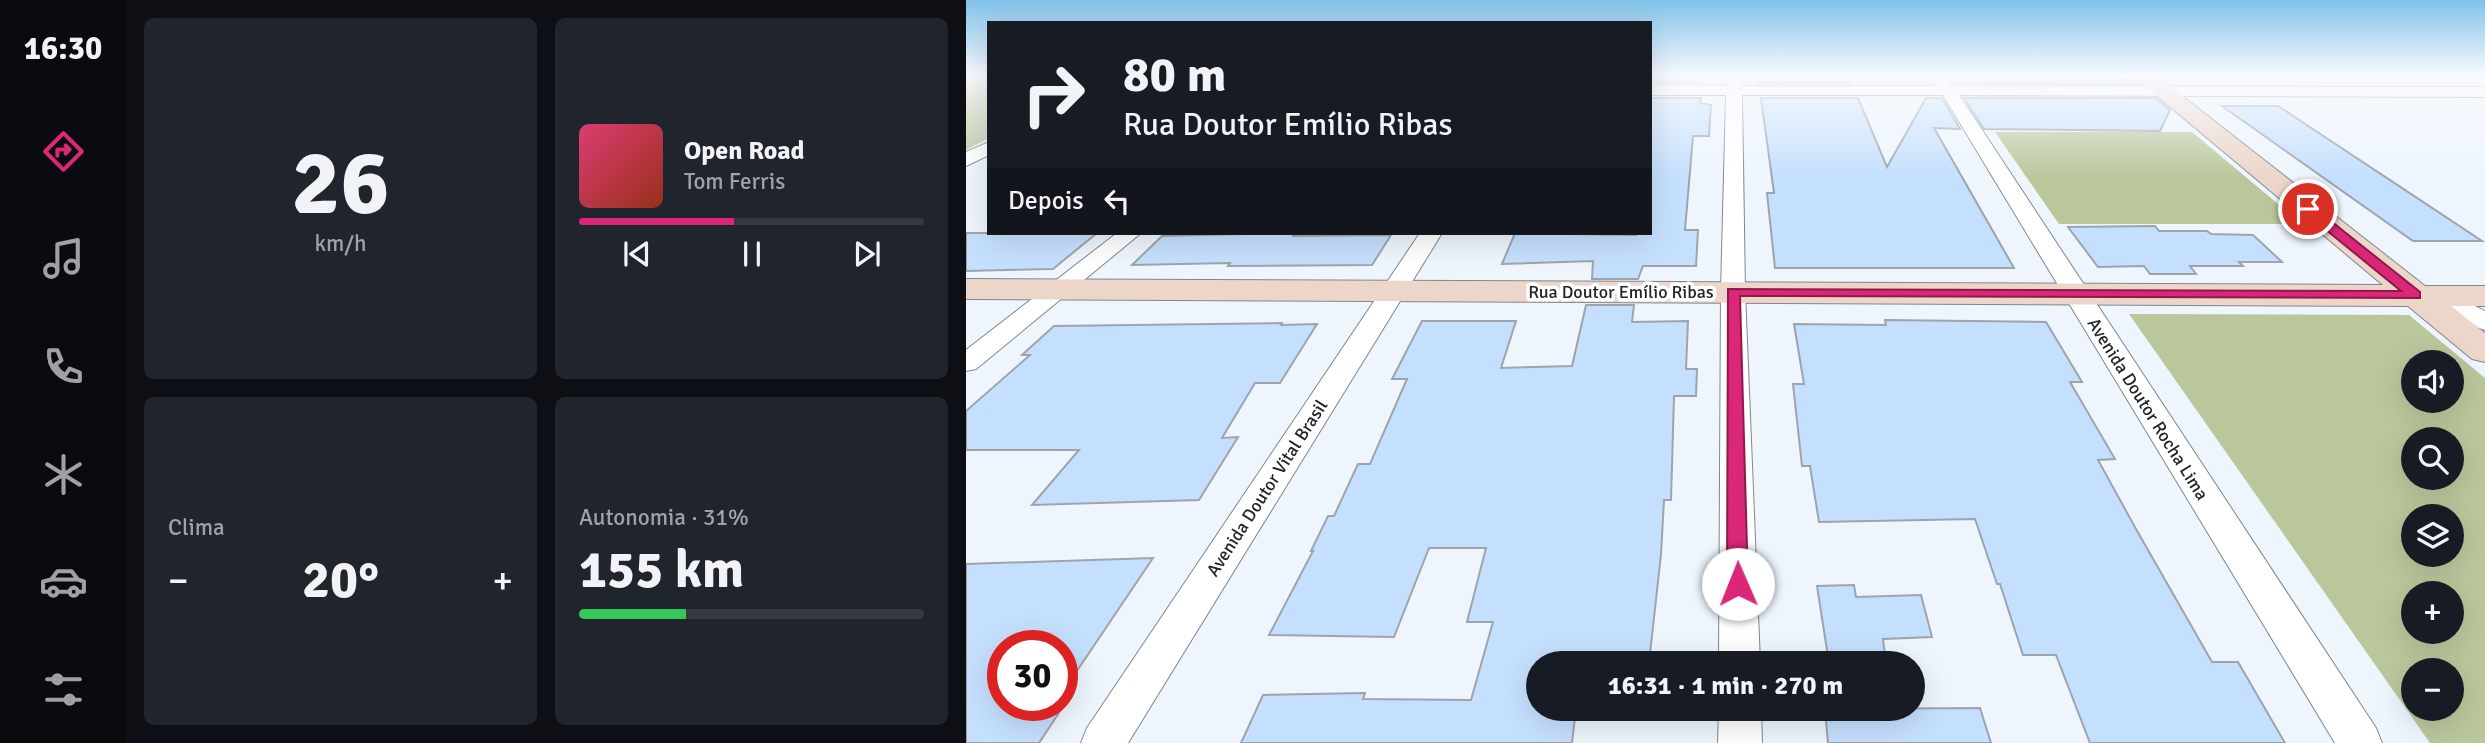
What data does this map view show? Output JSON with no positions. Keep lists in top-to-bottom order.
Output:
{
  "streets": {
    "street": ["Rua Doutor Emílio Ribas", "Avenida Doutor Rocha Lima", "Avenida Doutor Vital Brasil"]
  },
  "crossings": [
    ["Rua Doutor Emílio Ribas", "Avenida Doutor Rocha Lima"],
    ["Rua Doutor Emílio Ribas", "Avenida Doutor Vital Brasil"]
  ],
  "page": {
    "tabs": "16:30",
    "tile": [
      ["26", "km/h"],
      "Clima",
      ["Autonomia · 31%", "155 km"]
    ],
    "turn": ["80 m", "Rua Doutor Emílio Ribas"],
    "song": ["Open Road", "Tom Ferris"],
    "then": "Depois",
    "map_buttons": ["+", "−"],
    "heat": ["−", "20°", "+"],
    "limit": "30",
    "trip": "16:31 · 1 min · 270 m"
  }
}
